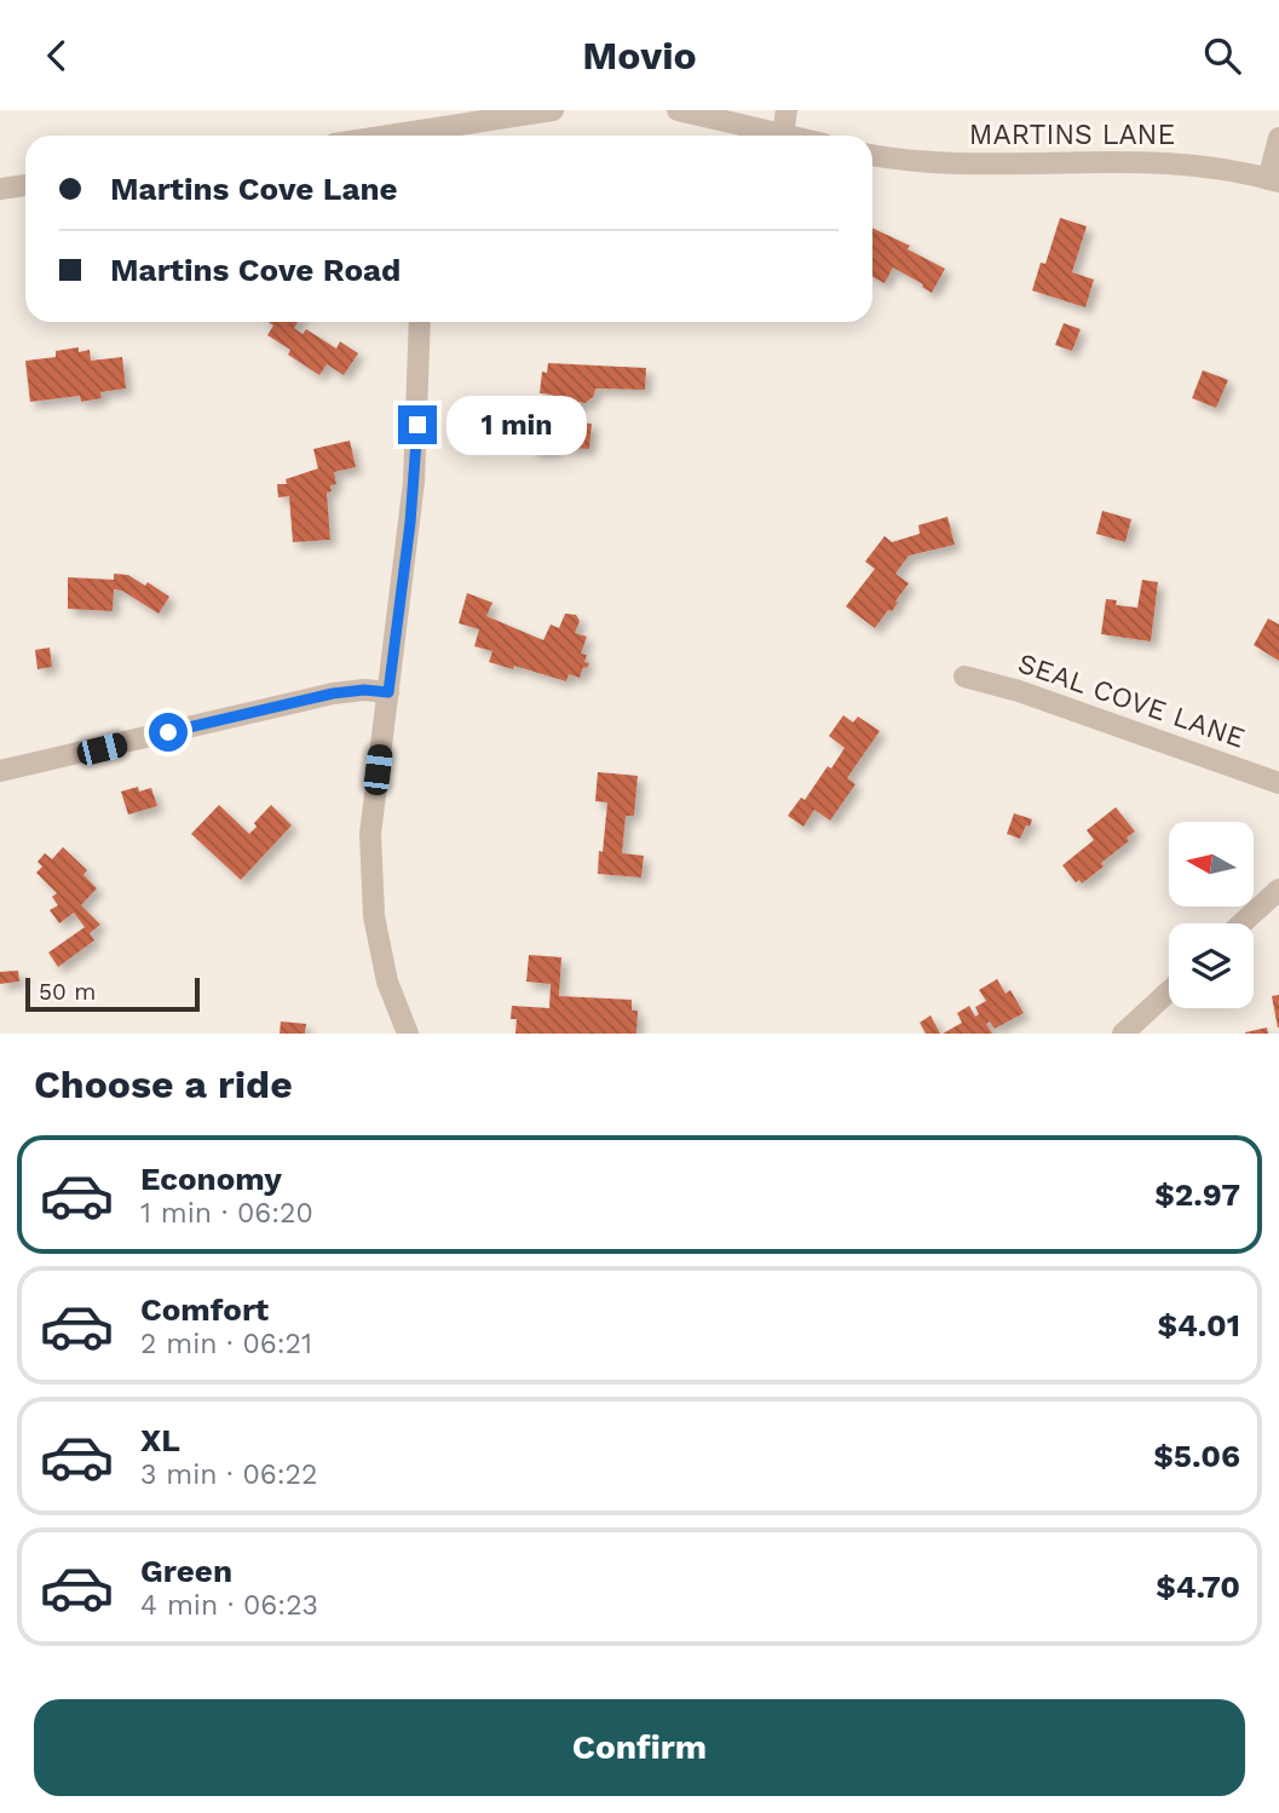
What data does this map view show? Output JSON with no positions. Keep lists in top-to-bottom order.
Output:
{
  "streets": {
    "street": ["MARTINS LANE", "SEAL COVE LANE"]
  },
  "scale_bar": "50 m",
  "north": "left",
  "page": {
    "header": "Movio",
    "banner": ["Martins Cove Lane", "Martins Cove Road"],
    "bubble": "1 min",
    "scale": "50 m",
    "heading": "Choose a ride",
    "list": [
      {
        "name": "Economy",
        "note": "1 min · 06:20",
        "value": "$2.97"
      },
      {
        "name": "Comfort",
        "note": "2 min · 06:21",
        "value": "$4.01"
      },
      {
        "name": "XL",
        "note": "3 min · 06:22",
        "value": "$5.06"
      },
      {
        "name": "Green",
        "note": "4 min · 06:23",
        "value": "$4.70"
      }
    ],
    "buttons": "Confirm"
  }
}
